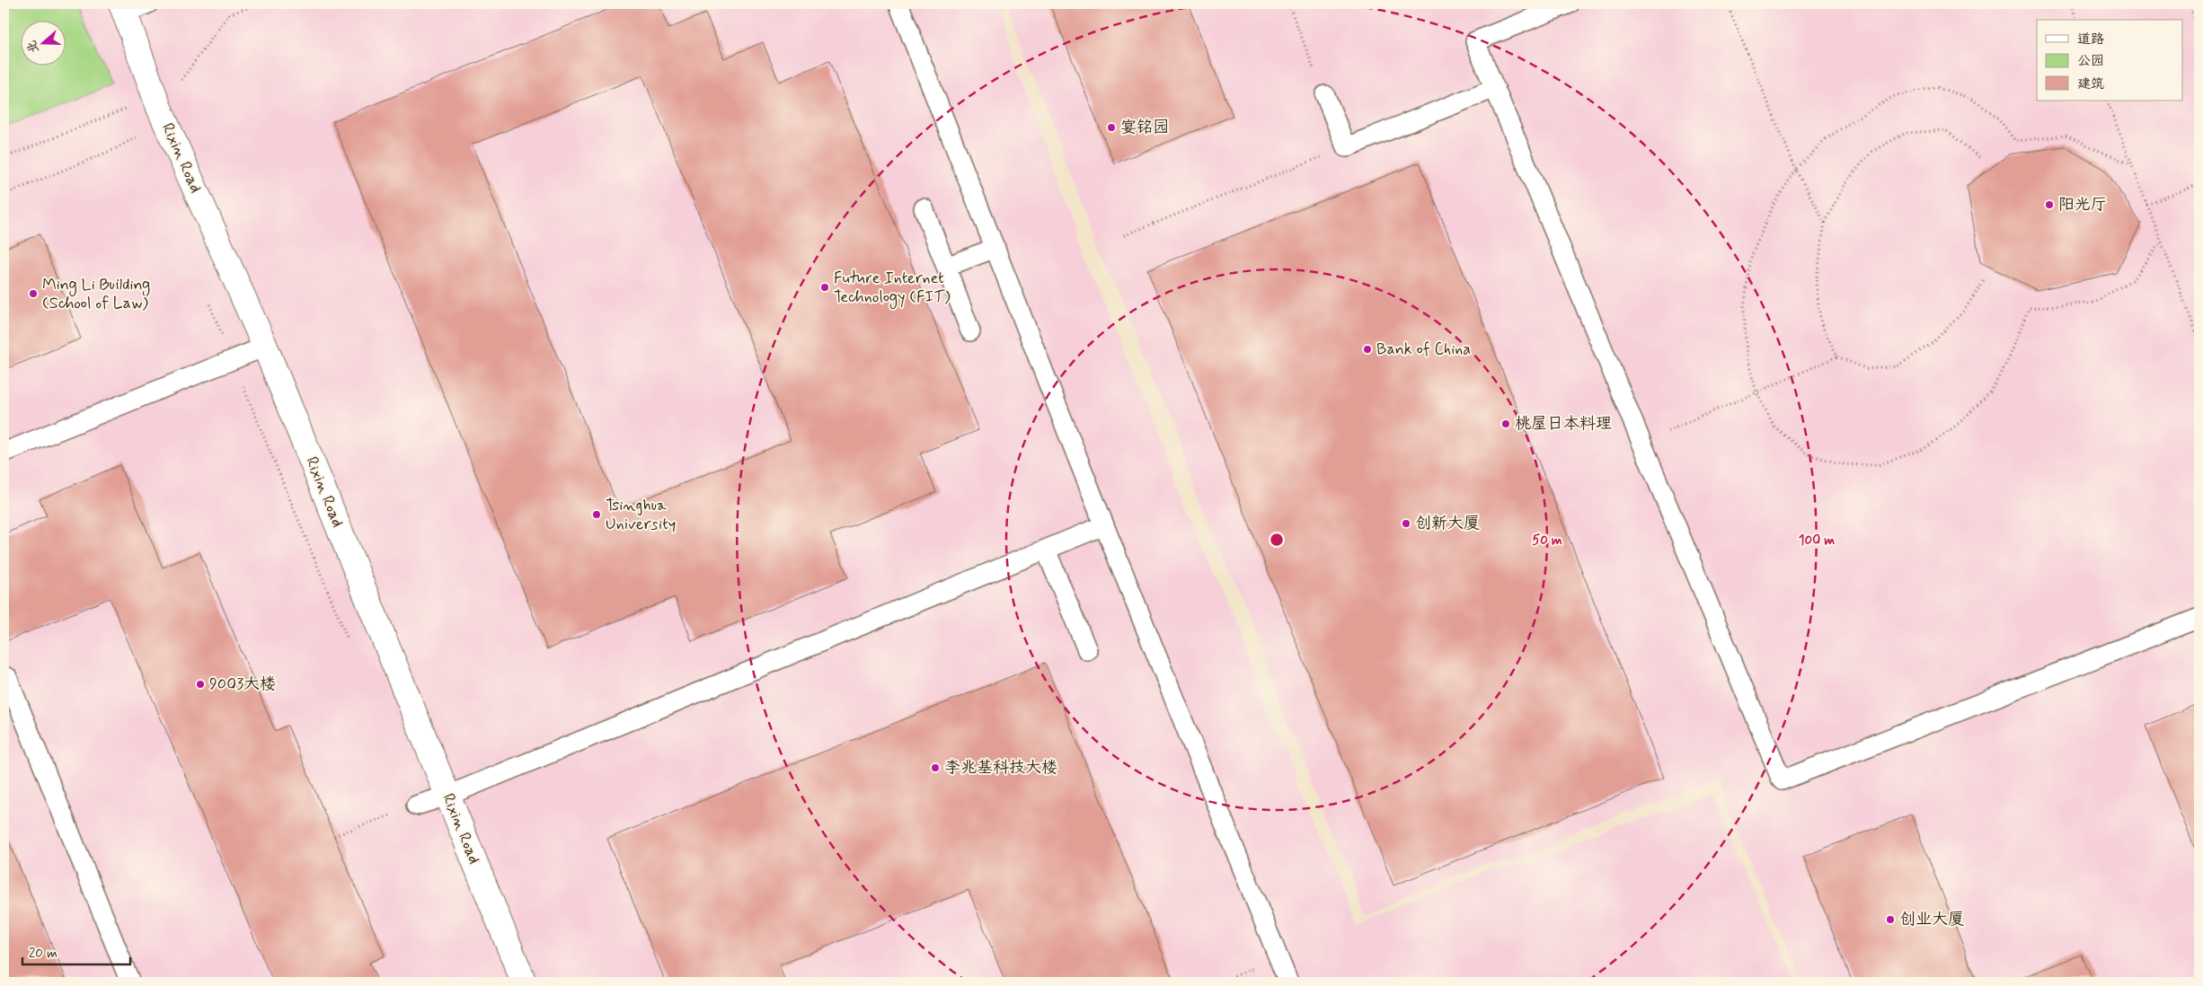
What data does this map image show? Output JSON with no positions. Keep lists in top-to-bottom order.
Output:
{
  "streets": {
    "street": ["Rixin Road"]
  },
  "places": [
    "宴铭园",
    "阳光厅",
    "Future Internet Technology (FIT)",
    "Ming Li Building (School of Law)",
    "Bank of China",
    "桃屋日本料理",
    "Tsinghua University",
    "创新大厦",
    "9003大楼",
    "李兆基科技大楼",
    "创业大厦"
  ],
  "legend": ["道路", "公园", "建筑"],
  "scale_bar": "20 m",
  "north": "left",
  "rings": ["50 m", "100 m"]
}
